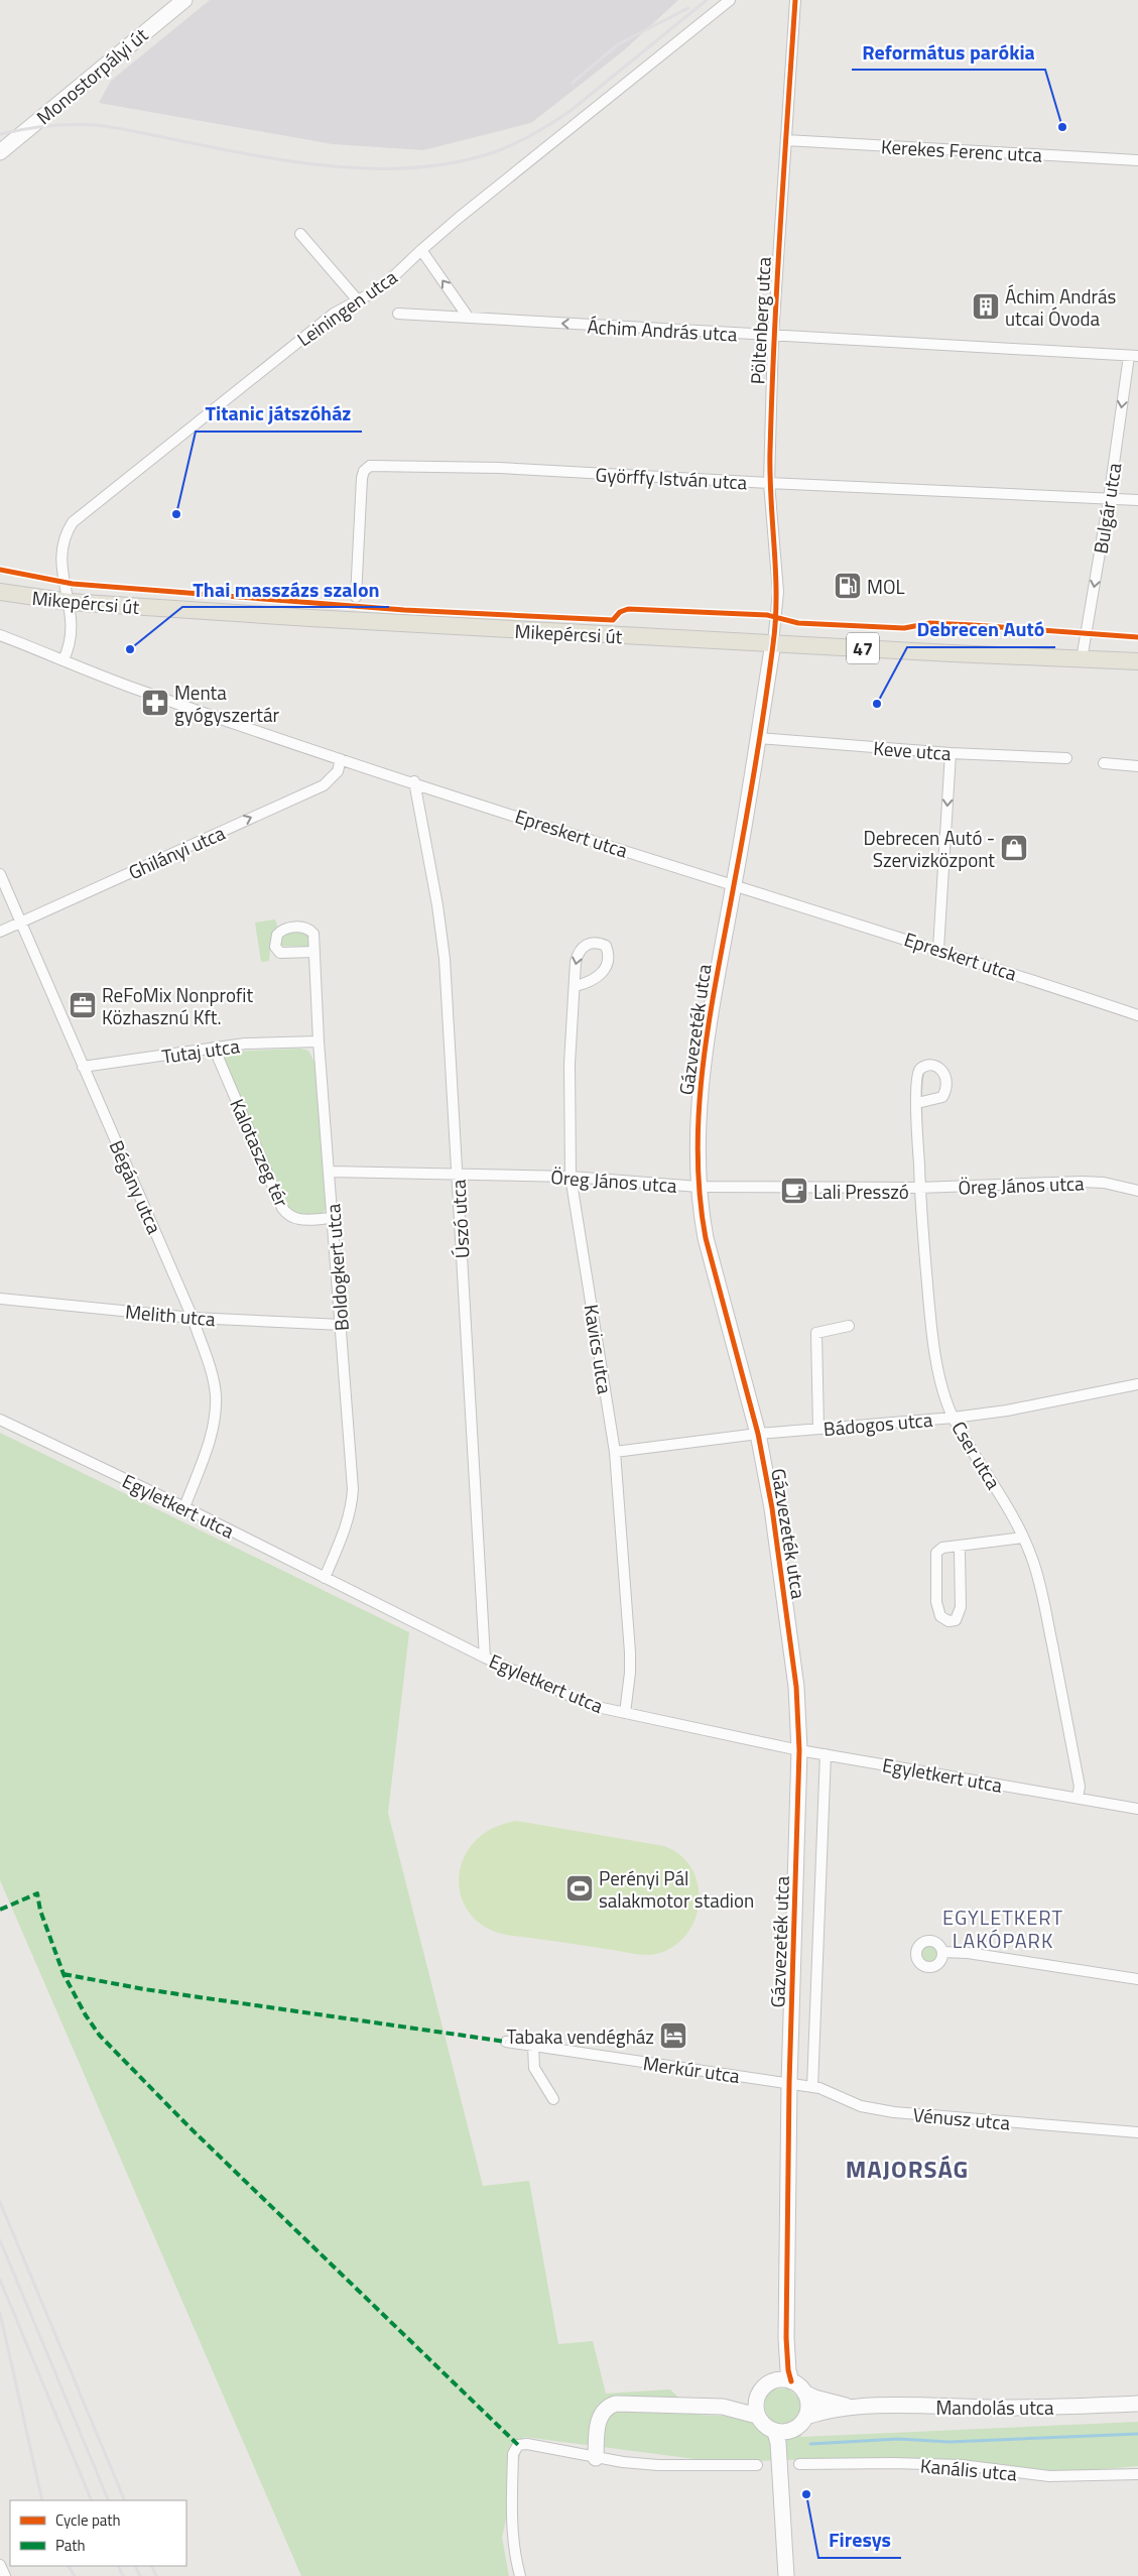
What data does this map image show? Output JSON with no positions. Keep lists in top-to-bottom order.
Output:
{
  "streets": {
    "main road": ["Mikepércsi út", "47"],
    "street": [
      "Monostorpályi út",
      "Kerekes Ferenc utca",
      "Leiningen utca",
      "Pöltenberg utca",
      "Áchim András utca",
      "Györffy István utca",
      "Bulgár utca",
      "Keve utca",
      "Epreskert utca",
      "Ghilányi utca",
      "Gázvezeték utca",
      "Tutaj utca",
      "Kalotaszeg tér",
      "Öreg János utca",
      "Bégány utca",
      "Úszó utca",
      "Boldogkert utca",
      "Melith utca",
      "Kavics utca",
      "Bádogos utca",
      "Cser utca",
      "Egyletkert utca",
      "Merkúr utca",
      "Vénusz utca",
      "Mandolás utca",
      "Kanális utca"
    ]
  },
  "crossings": [
    ["Kerekes Ferenc utca", "Pöltenberg utca"],
    ["Leiningen utca", "Mikepércsi út"],
    ["Pöltenberg utca", "Áchim András utca"],
    ["Pöltenberg utca", "Györffy István utca"],
    ["Pöltenberg utca", "Mikepércsi út"],
    ["Pöltenberg utca", "Gázvezeték utca"],
    ["Áchim András utca", "Bulgár utca"],
    ["Györffy István utca", "Bulgár utca"],
    ["Bulgár utca", "Mikepércsi út"],
    ["Mikepércsi út", "Gázvezeték utca"],
    ["Keve utca", "Gázvezeték utca"],
    ["Epreskert utca", "Ghilányi utca"],
    ["Epreskert utca", "Gázvezeték utca"],
    ["Epreskert utca", "Úszó utca"],
    ["Ghilányi utca", "Bégány utca"],
    ["Gázvezeték utca", "Öreg János utca"],
    ["Gázvezeték utca", "Bádogos utca"],
    ["Gázvezeték utca", "Egyletkert utca"],
    ["Gázvezeték utca", "Merkúr utca"],
    ["Gázvezeték utca", "Vénusz utca"],
    ["Gázvezeték utca", "Mandolás utca"],
    ["Tutaj utca", "Kalotaszeg tér"],
    ["Tutaj utca", "Bégány utca"],
    ["Tutaj utca", "Boldogkert utca"],
    ["Kalotaszeg tér", "Boldogkert utca"],
    ["Öreg János utca", "Úszó utca"],
    ["Öreg János utca", "Boldogkert utca"],
    ["Öreg János utca", "Kavics utca"],
    ["Öreg János utca", "Cser utca"],
    ["Bégány utca", "Melith utca"],
    ["Bégány utca", "Egyletkert utca"],
    ["Úszó utca", "Egyletkert utca"],
    ["Boldogkert utca", "Melith utca"],
    ["Boldogkert utca", "Egyletkert utca"],
    ["Kavics utca", "Bádogos utca"],
    ["Kavics utca", "Egyletkert utca"],
    ["Bádogos utca", "Cser utca"],
    ["Cser utca", "Egyletkert utca"],
    ["Merkúr utca", "Vénusz utca"]
  ],
  "one_way": ["Áchim András utca", "Bulgár utca", "Ghilányi utca"],
  "districts": ["EGYLETKERT LAKÓPARK", "MAJORSÁG"],
  "places": {
    "other": [
      "Református parókia",
      "Titanic játszóház",
      "Thai masszázs szalon",
      "Debrecen Autó",
      "Firesys"
    ],
    "building": ["Áchim András utcai Óvoda"],
    "fuel station": ["MOL"],
    "pharmacy": ["Menta gyógyszertár"],
    "shop": ["Debrecen Autó - Szervizközpont"],
    "office": ["ReFoMix Nonprofit Közhasznú Kft."],
    "cafe": ["Lali Presszó"],
    "sports": ["Perényi Pál salakmotor stadion"],
    "hotel": ["Tabaka vendégház"]
  },
  "legend": ["Cycle path", "Path"]
}
